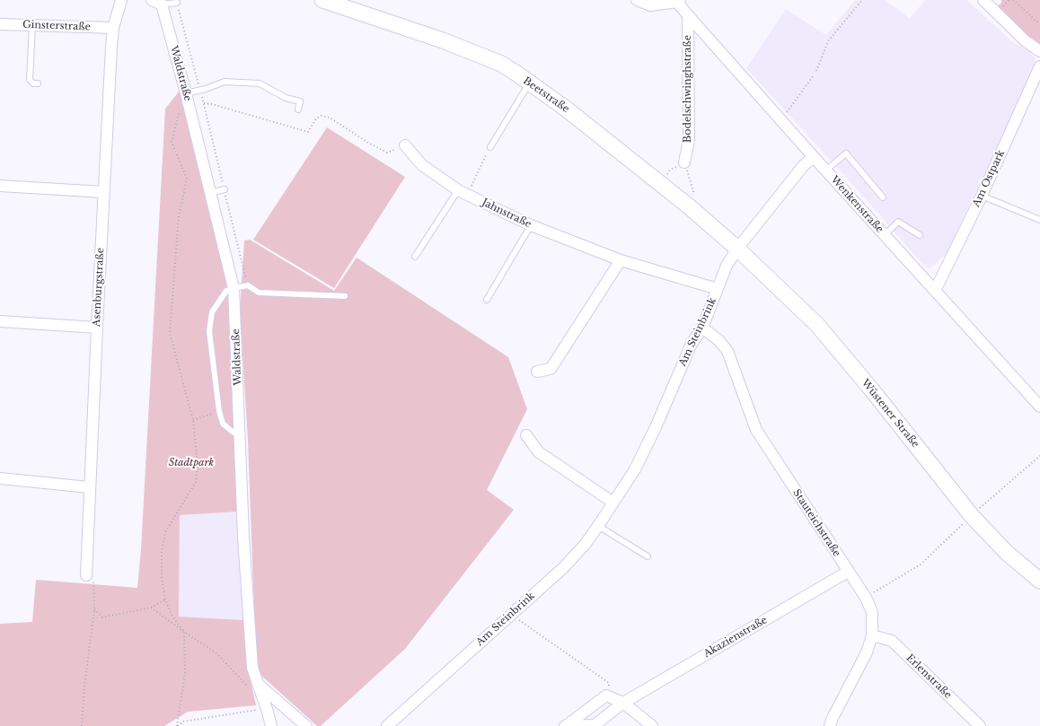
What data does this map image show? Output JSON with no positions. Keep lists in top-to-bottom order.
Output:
{
  "streets": {
    "main road": ["Beetstraße", "Wüstener Straße"],
    "street": [
      "Ginsterstraße",
      "Waldstraße",
      "Bodelschwinghstraße",
      "Am Ostpark",
      "Wenkenstraße",
      "Jahnstraße",
      "Asenburgstraße",
      "Am Steinbrink",
      "Stauteichstraße",
      "Akazienstraße",
      "Erlenstraße"
    ]
  },
  "crossings": [
    ["Ginsterstraße", "Asenburgstraße"],
    ["Bodelschwinghstraße", "Wenkenstraße"],
    ["Beetstraße", "Am Steinbrink"],
    ["Beetstraße", "Wüstener Straße"],
    ["Am Ostpark", "Wenkenstraße"],
    ["Wenkenstraße", "Am Steinbrink"],
    ["Jahnstraße", "Am Steinbrink"],
    ["Am Steinbrink", "Wüstener Straße"],
    ["Am Steinbrink", "Stauteichstraße"],
    ["Stauteichstraße", "Akazienstraße"],
    ["Stauteichstraße", "Erlenstraße"]
  ],
  "parks": ["Stadtpark"]
}
